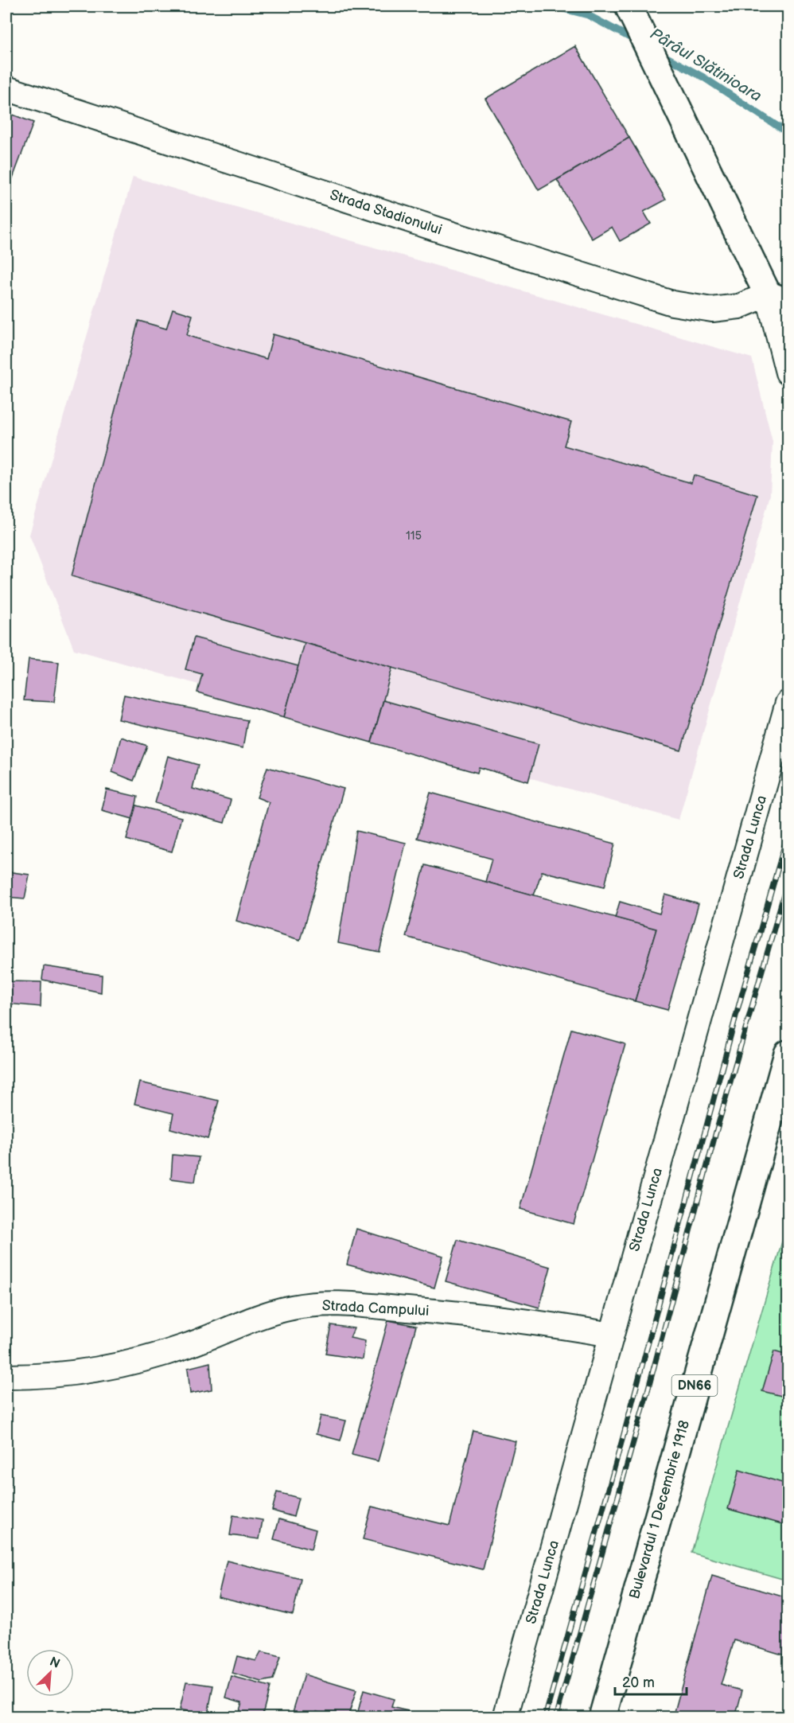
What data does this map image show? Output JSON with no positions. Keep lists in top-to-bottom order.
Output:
{
  "streets": {
    "main road": ["DN66", "Bulevardul 1 Decembrie 1918"],
    "street": ["Strada Stadionului", "Strada Lunca", "Strada Campului"]
  },
  "crossings": [
    ["Strada Lunca", "Strada Campului"]
  ],
  "water": ["Pârâul Slătinioara"],
  "house_numbers": ["115"],
  "scale_bar": "20 m",
  "north": "top right"
}
